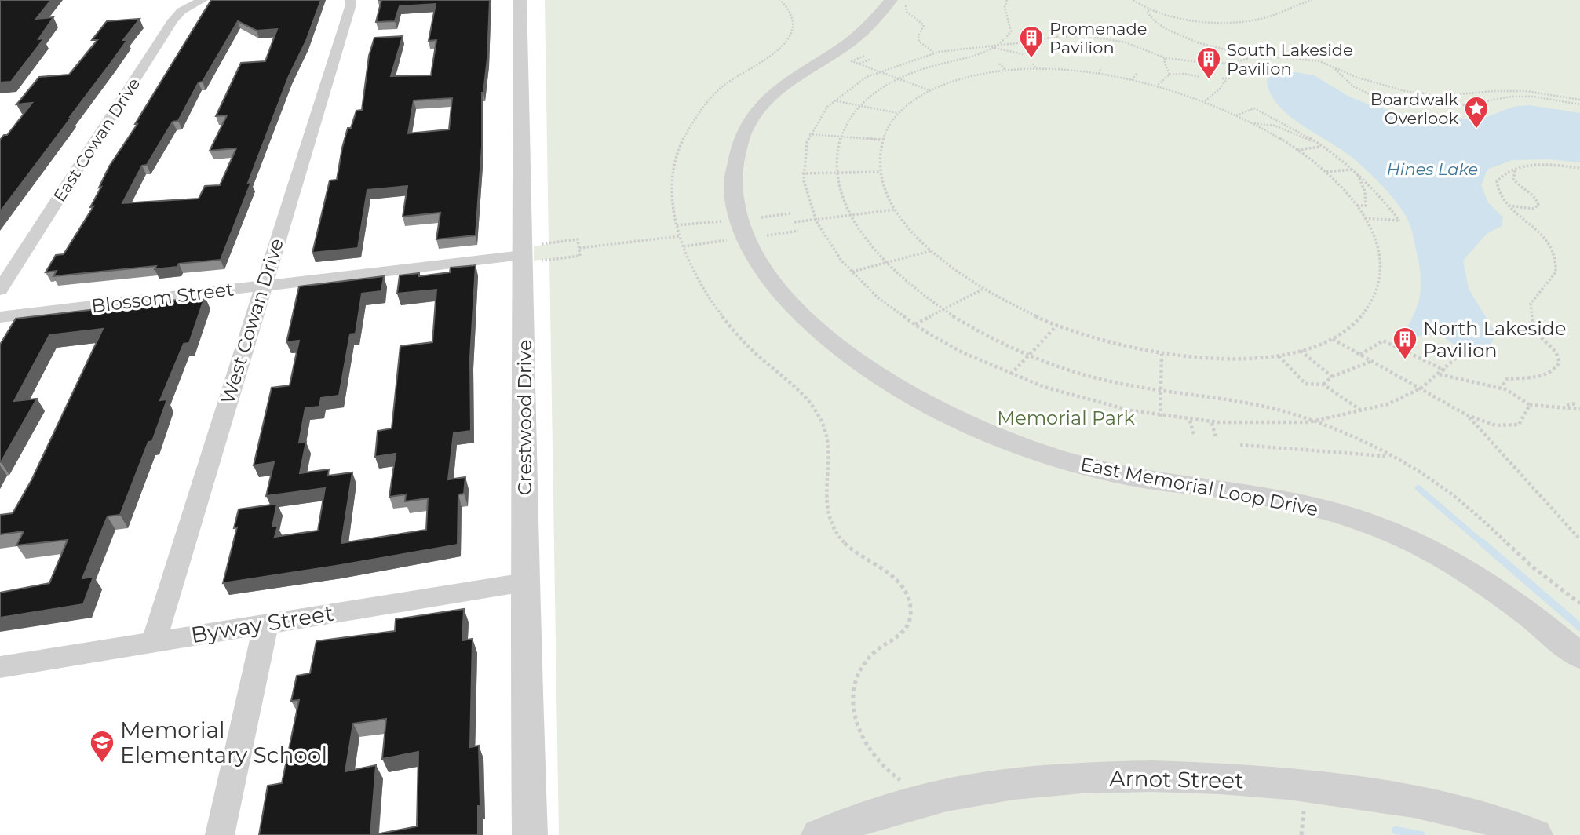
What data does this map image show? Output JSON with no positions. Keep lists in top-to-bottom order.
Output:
{
  "streets": {
    "street": [
      "East Cowan Drive",
      "Blossom Street",
      "West Cowan Drive",
      "Crestwood Drive",
      "East Memorial Loop Drive",
      "Byway Street",
      "Arnot Street"
    ]
  },
  "crossings": [
    ["Blossom Street", "West Cowan Drive"],
    ["Blossom Street", "Crestwood Drive"],
    ["West Cowan Drive", "Byway Street"],
    ["Crestwood Drive", "Byway Street"]
  ],
  "water": ["Hines Lake"],
  "parks": ["Memorial Park"],
  "places": {
    "building": ["Promenade Pavilion", "South Lakeside Pavilion", "North Lakeside Pavilion"],
    "place": ["Boardwalk Overlook"],
    "school or university": ["Memorial Elementary School"]
  }
}
